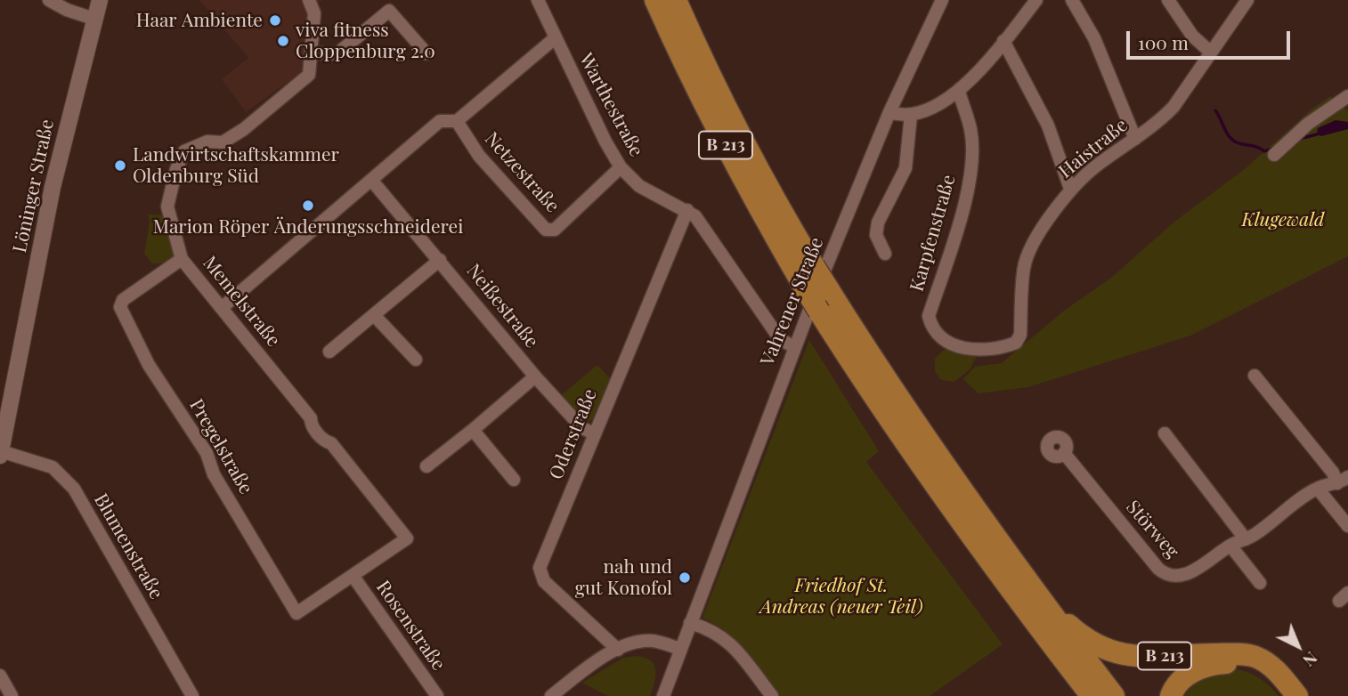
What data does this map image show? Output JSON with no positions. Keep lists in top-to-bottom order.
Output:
{
  "streets": {
    "highway": ["B 213"],
    "street": [
      "Warthestraße",
      "Haistraße",
      "Netzestraße",
      "Löninger Straße",
      "Karpfenstraße",
      "Memelstraße",
      "Vahrener Straße",
      "Neißestraße",
      "Oderstraße",
      "Pregelstraße",
      "Störweg",
      "Blumenstraße",
      "Rosenstraße"
    ]
  },
  "crossings": [
    ["Warthestraße", "Netzestraße"],
    ["Warthestraße", "Vahrener Straße"],
    ["Warthestraße", "Oderstraße"],
    ["Haistraße", "Karpfenstraße"],
    ["Löninger Straße", "Blumenstraße"],
    ["Memelstraße", "Pregelstraße"],
    ["Memelstraße", "Rosenstraße"],
    ["Neißestraße", "Oderstraße"],
    ["Pregelstraße", "Rosenstraße"]
  ],
  "parks": ["Klugewald", "Friedhof St. Andreas (neuer Teil)"],
  "places": [
    "Haar Ambiente",
    "viva fitness Cloppenburg 2.0",
    "Landwirtschaftskammer Oldenburg Süd",
    "Marion Röper Änderungsschneiderei",
    "nah und gut Konofol"
  ],
  "scale_bar": "100 m",
  "north": "bottom right"
}
